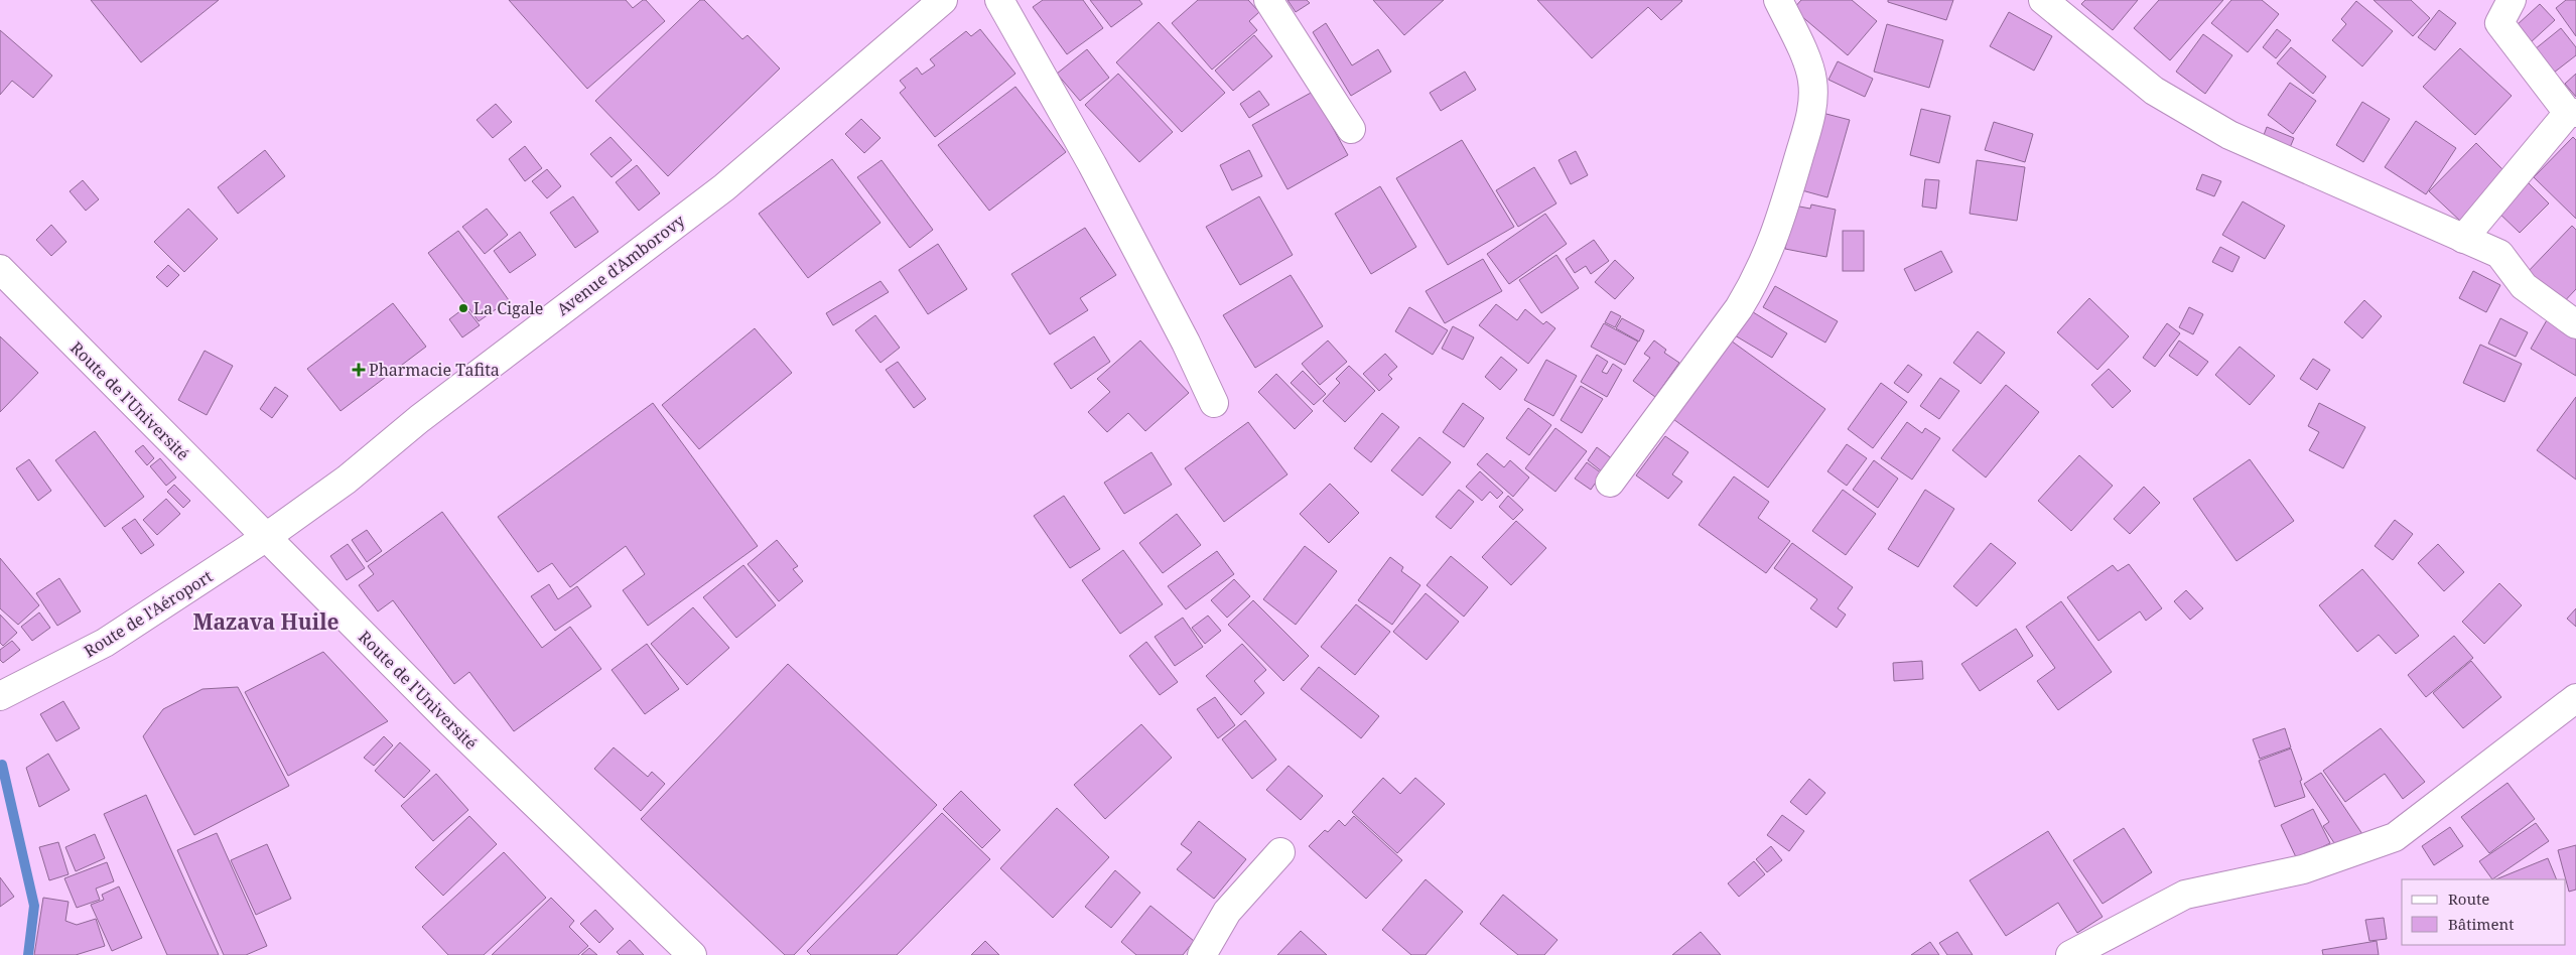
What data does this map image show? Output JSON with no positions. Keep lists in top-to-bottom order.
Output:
{
  "streets": {
    "street": ["Avenue d'Amborovy", "Route de l'Université", "Route de l'Aéroport"]
  },
  "crossings": [
    ["Avenue d'Amborovy", "Route de l'Université"],
    ["Avenue d'Amborovy", "Route de l'Aéroport"],
    ["Route de l'Université", "Route de l'Aéroport"]
  ],
  "districts": ["Mazava Huile"],
  "places": {
    "other": ["La Cigale"],
    "health": ["Pharmacie Tafita"]
  },
  "legend": ["Route", "Bâtiment"]
}
